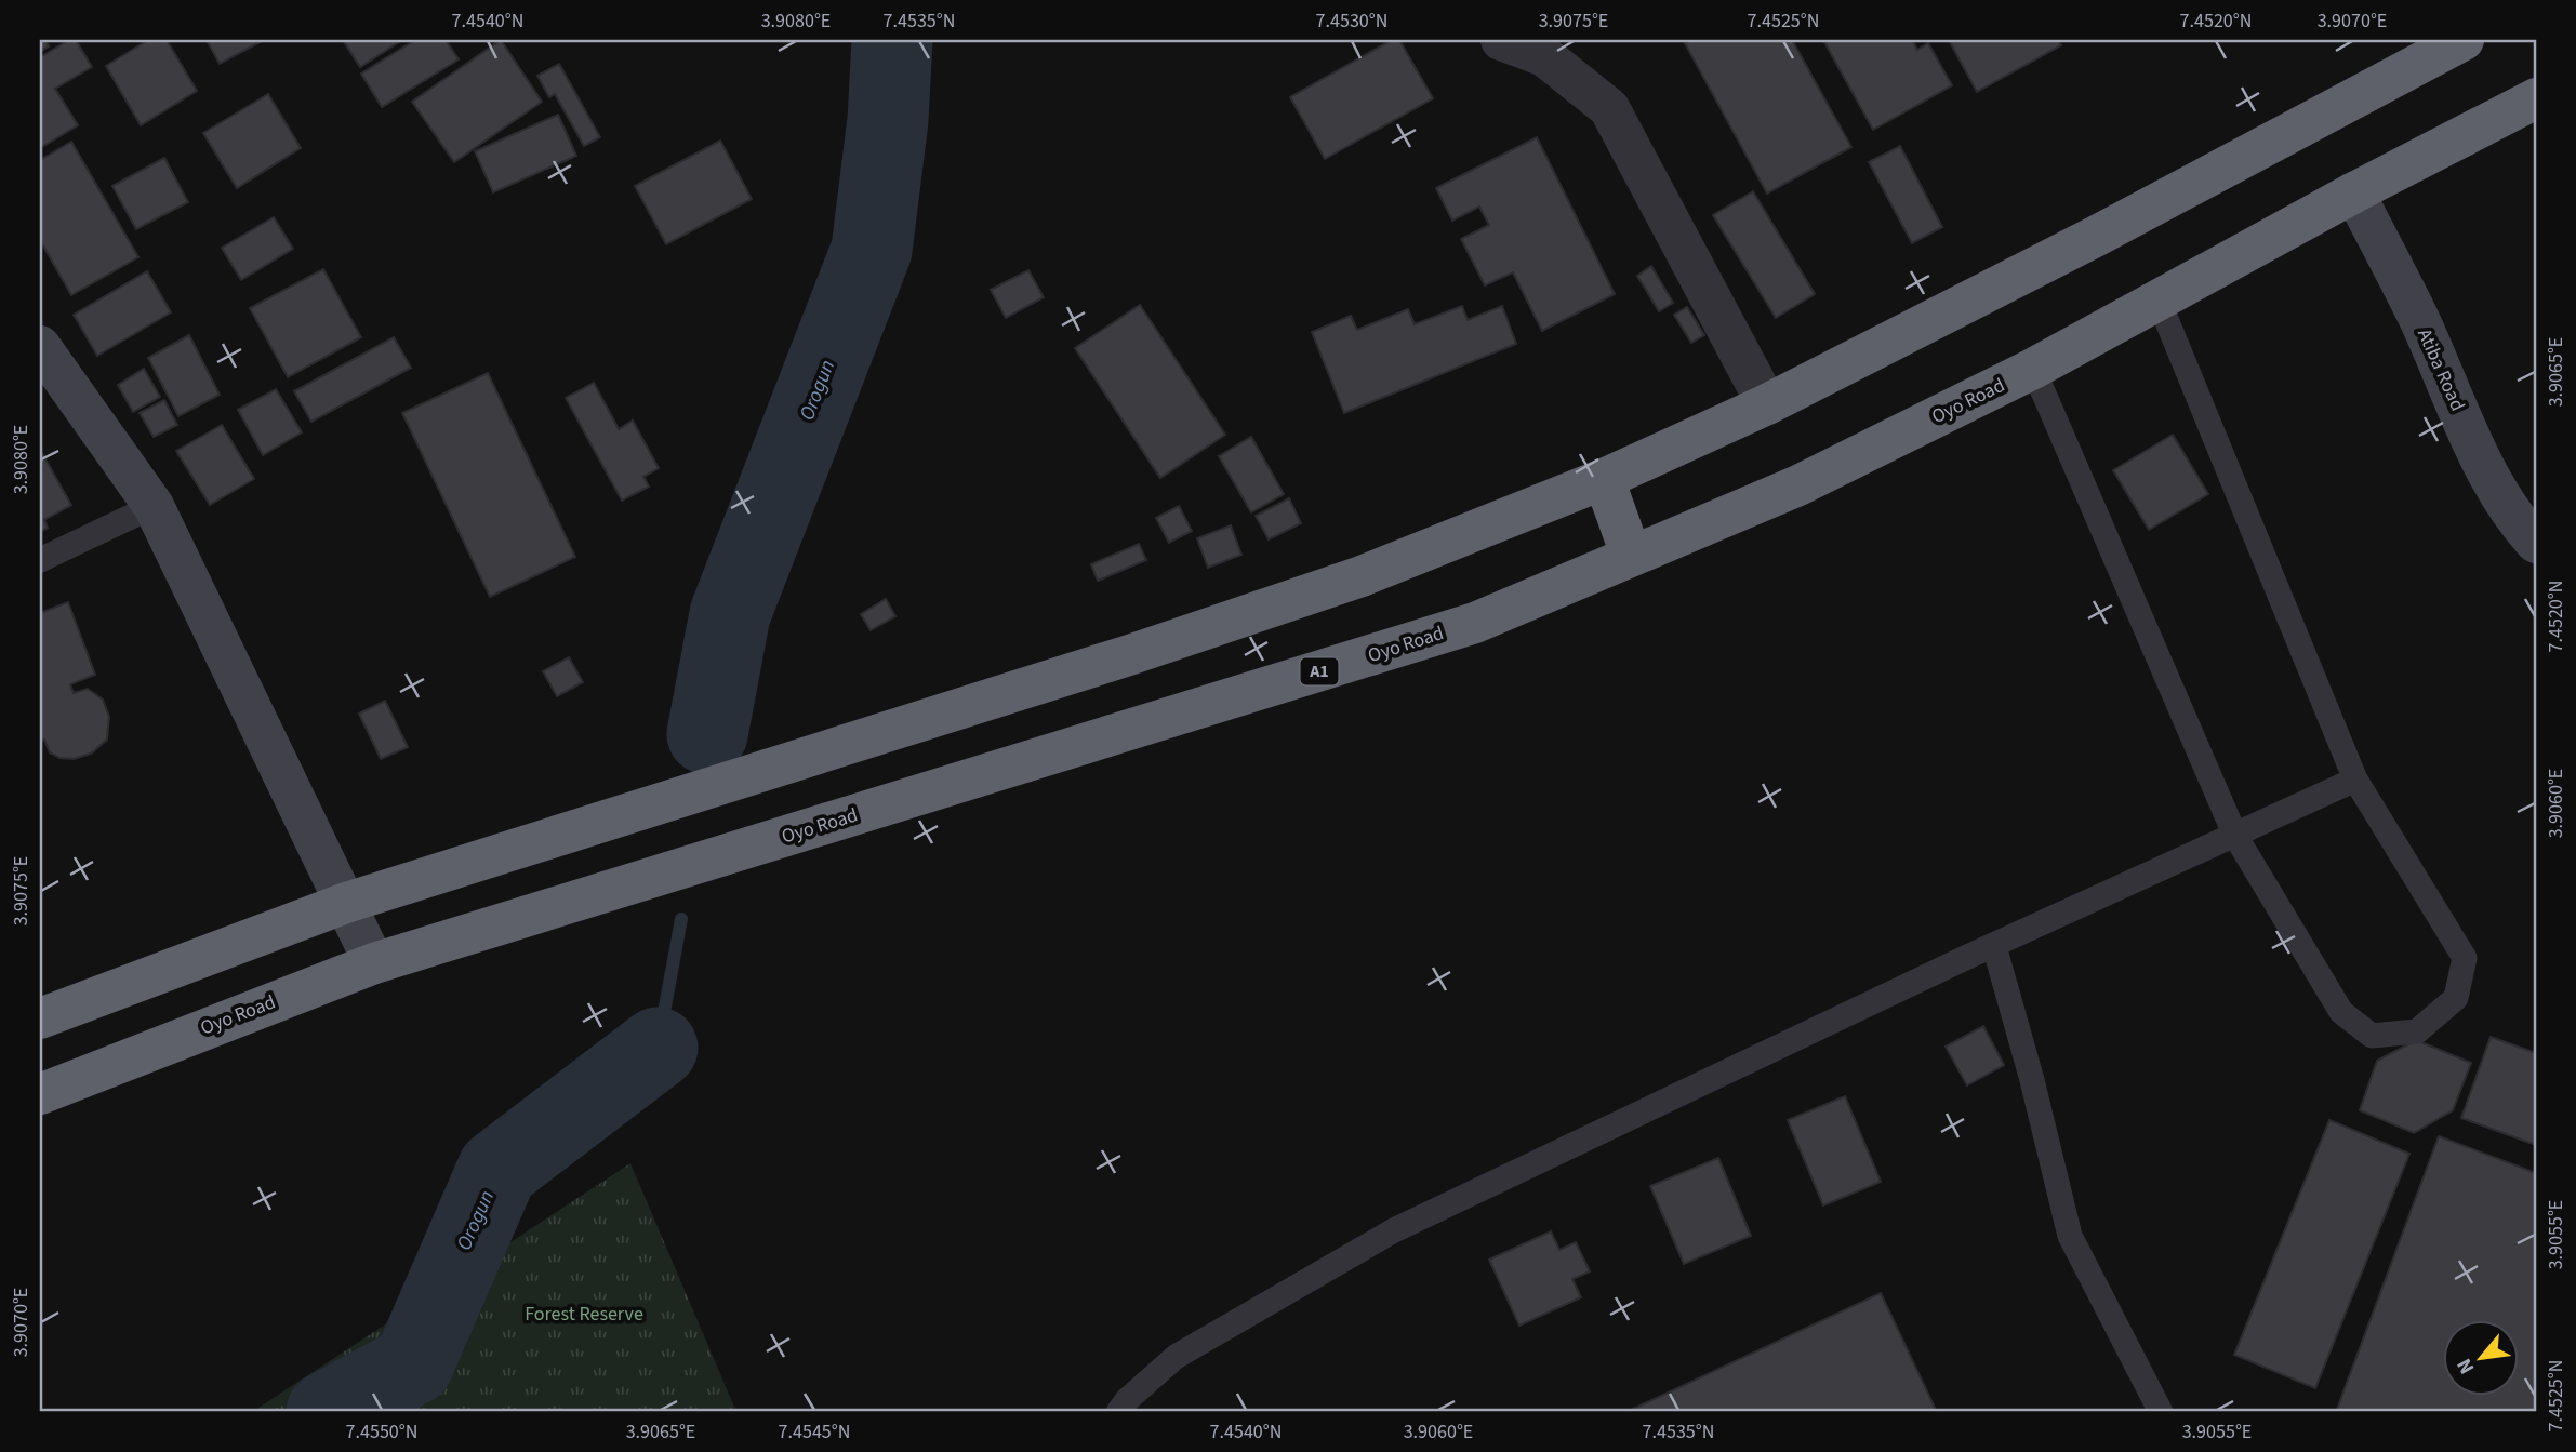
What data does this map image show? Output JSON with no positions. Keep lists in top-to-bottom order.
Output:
{
  "streets": {
    "highway": ["Oyo Road", "A1"],
    "main road": ["Atiba Road"]
  },
  "crossings": [
    ["Atiba Road", "Oyo Road"]
  ],
  "water": ["Orogun"],
  "parks": ["Forest Reserve"],
  "north": "bottom left",
  "coordinates": [
    "7.4540°N",
    "3.9080°E",
    "7.4535°N",
    "7.4530°N",
    "3.9075°E",
    "7.4525°N",
    "7.4520°N",
    "3.9070°E",
    "3.9065°E",
    "3.9060°E",
    "3.9055°E",
    "7.4550°N",
    "7.4545°N"
  ]
}
